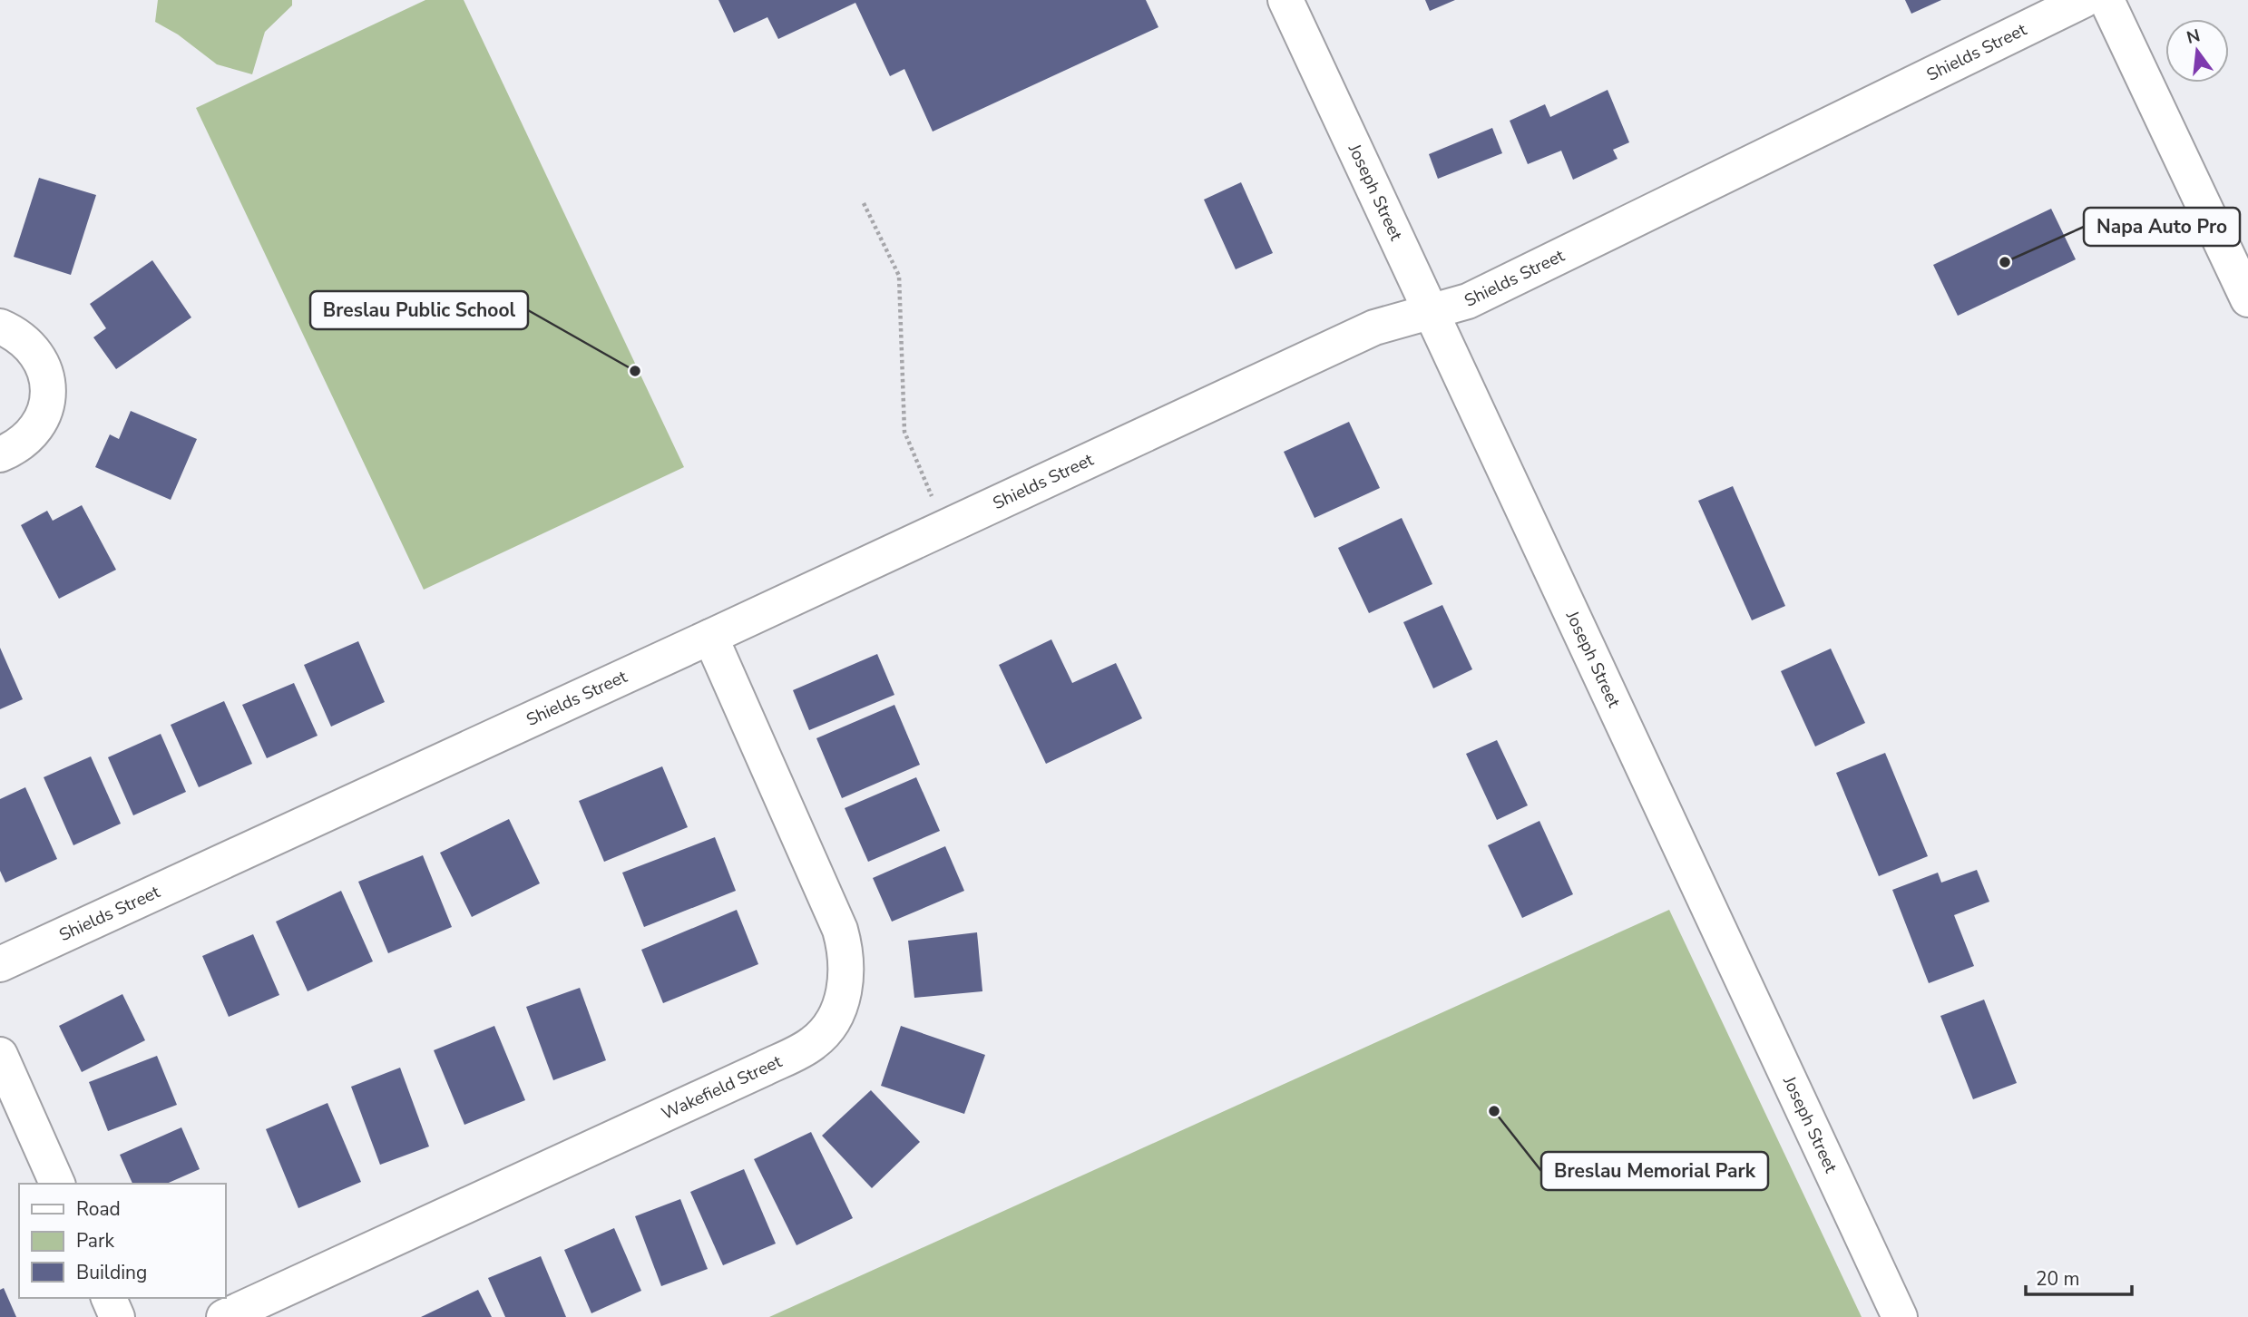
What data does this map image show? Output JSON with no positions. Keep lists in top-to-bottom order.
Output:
{
  "streets": {
    "street": ["Shields Street", "Joseph Street", "Wakefield Street"]
  },
  "crossings": [
    ["Shields Street", "Joseph Street"],
    ["Shields Street", "Wakefield Street"]
  ],
  "places": ["Napa Auto Pro", "Breslau Public School", "Breslau Memorial Park"],
  "legend": ["Road", "Park", "Building"],
  "scale_bar": "20 m",
  "north": "top"
}
